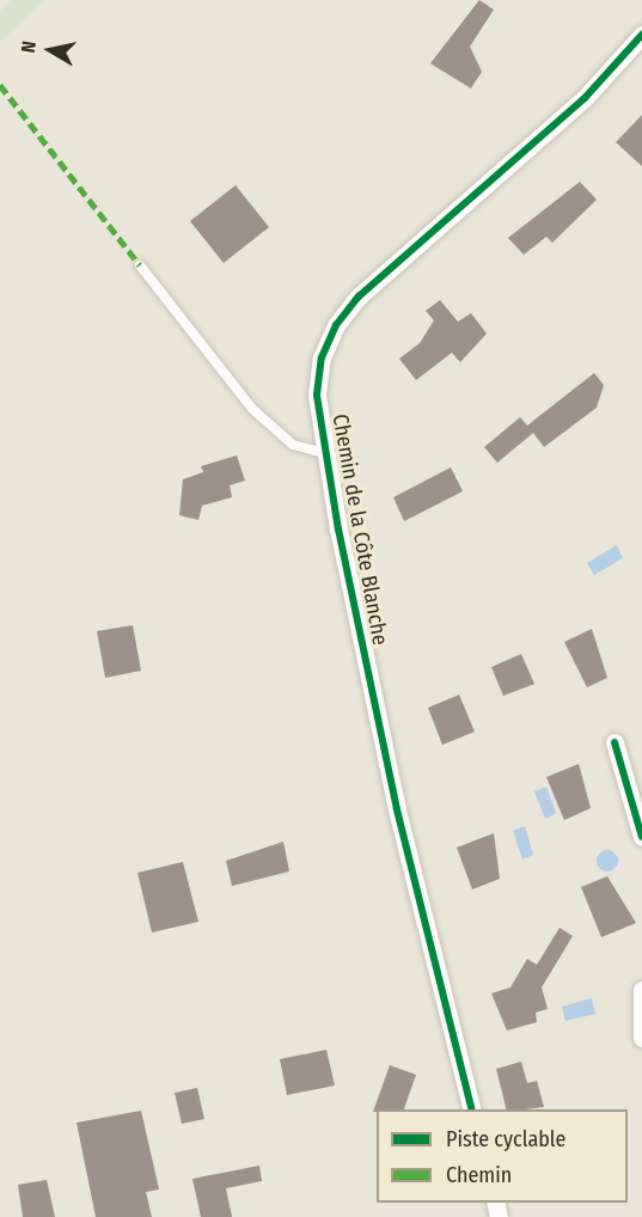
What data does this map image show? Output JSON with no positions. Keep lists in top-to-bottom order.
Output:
{
  "streets": {
    "street": ["Chemin de la Côte Blanche"]
  },
  "legend": ["Piste cyclable", "Chemin"],
  "north": "left"
}
